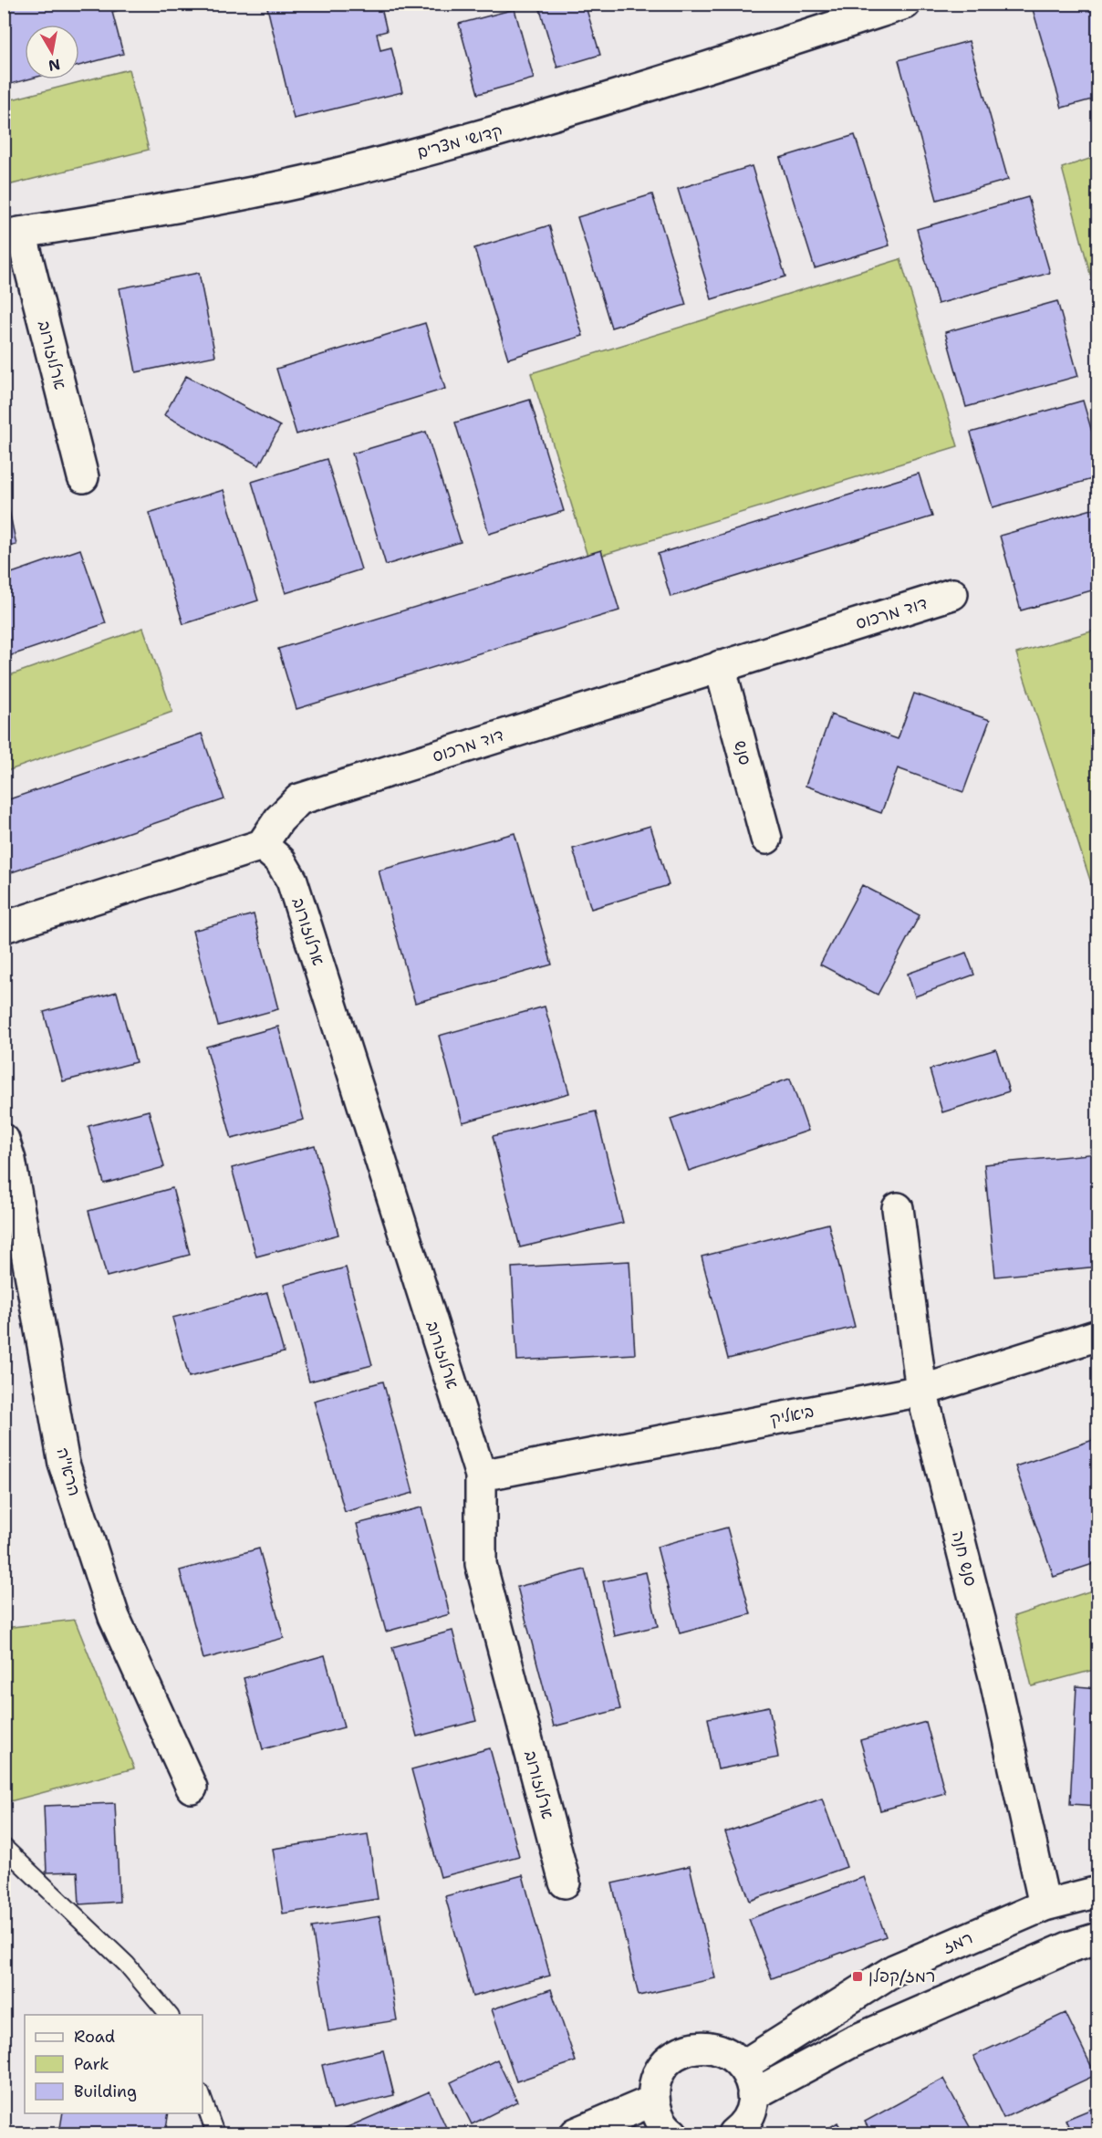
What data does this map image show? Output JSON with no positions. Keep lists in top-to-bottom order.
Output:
{
  "streets": {
    "street": [
      "קדושי מצרים",
      "ארלוזורוב",
      "דוד מרכוס",
      "סנש",
      "ביאליק",
      "הרא\"ה",
      "סנש חנה",
      "רמז"
    ]
  },
  "crossings": [
    ["קדושי מצרים", "ארלוזורוב"],
    ["ארלוזורוב", "דוד מרכוס"],
    ["ארלוזורוב", "ביאליק"],
    ["דוד מרכוס", "סנש"],
    ["ביאליק", "סנש חנה"],
    ["סנש חנה", "רמז"]
  ],
  "places": {
    "transit": ["רמז/קפלן"]
  },
  "legend": ["Road", "Park", "Building"],
  "north": "bottom"
}
